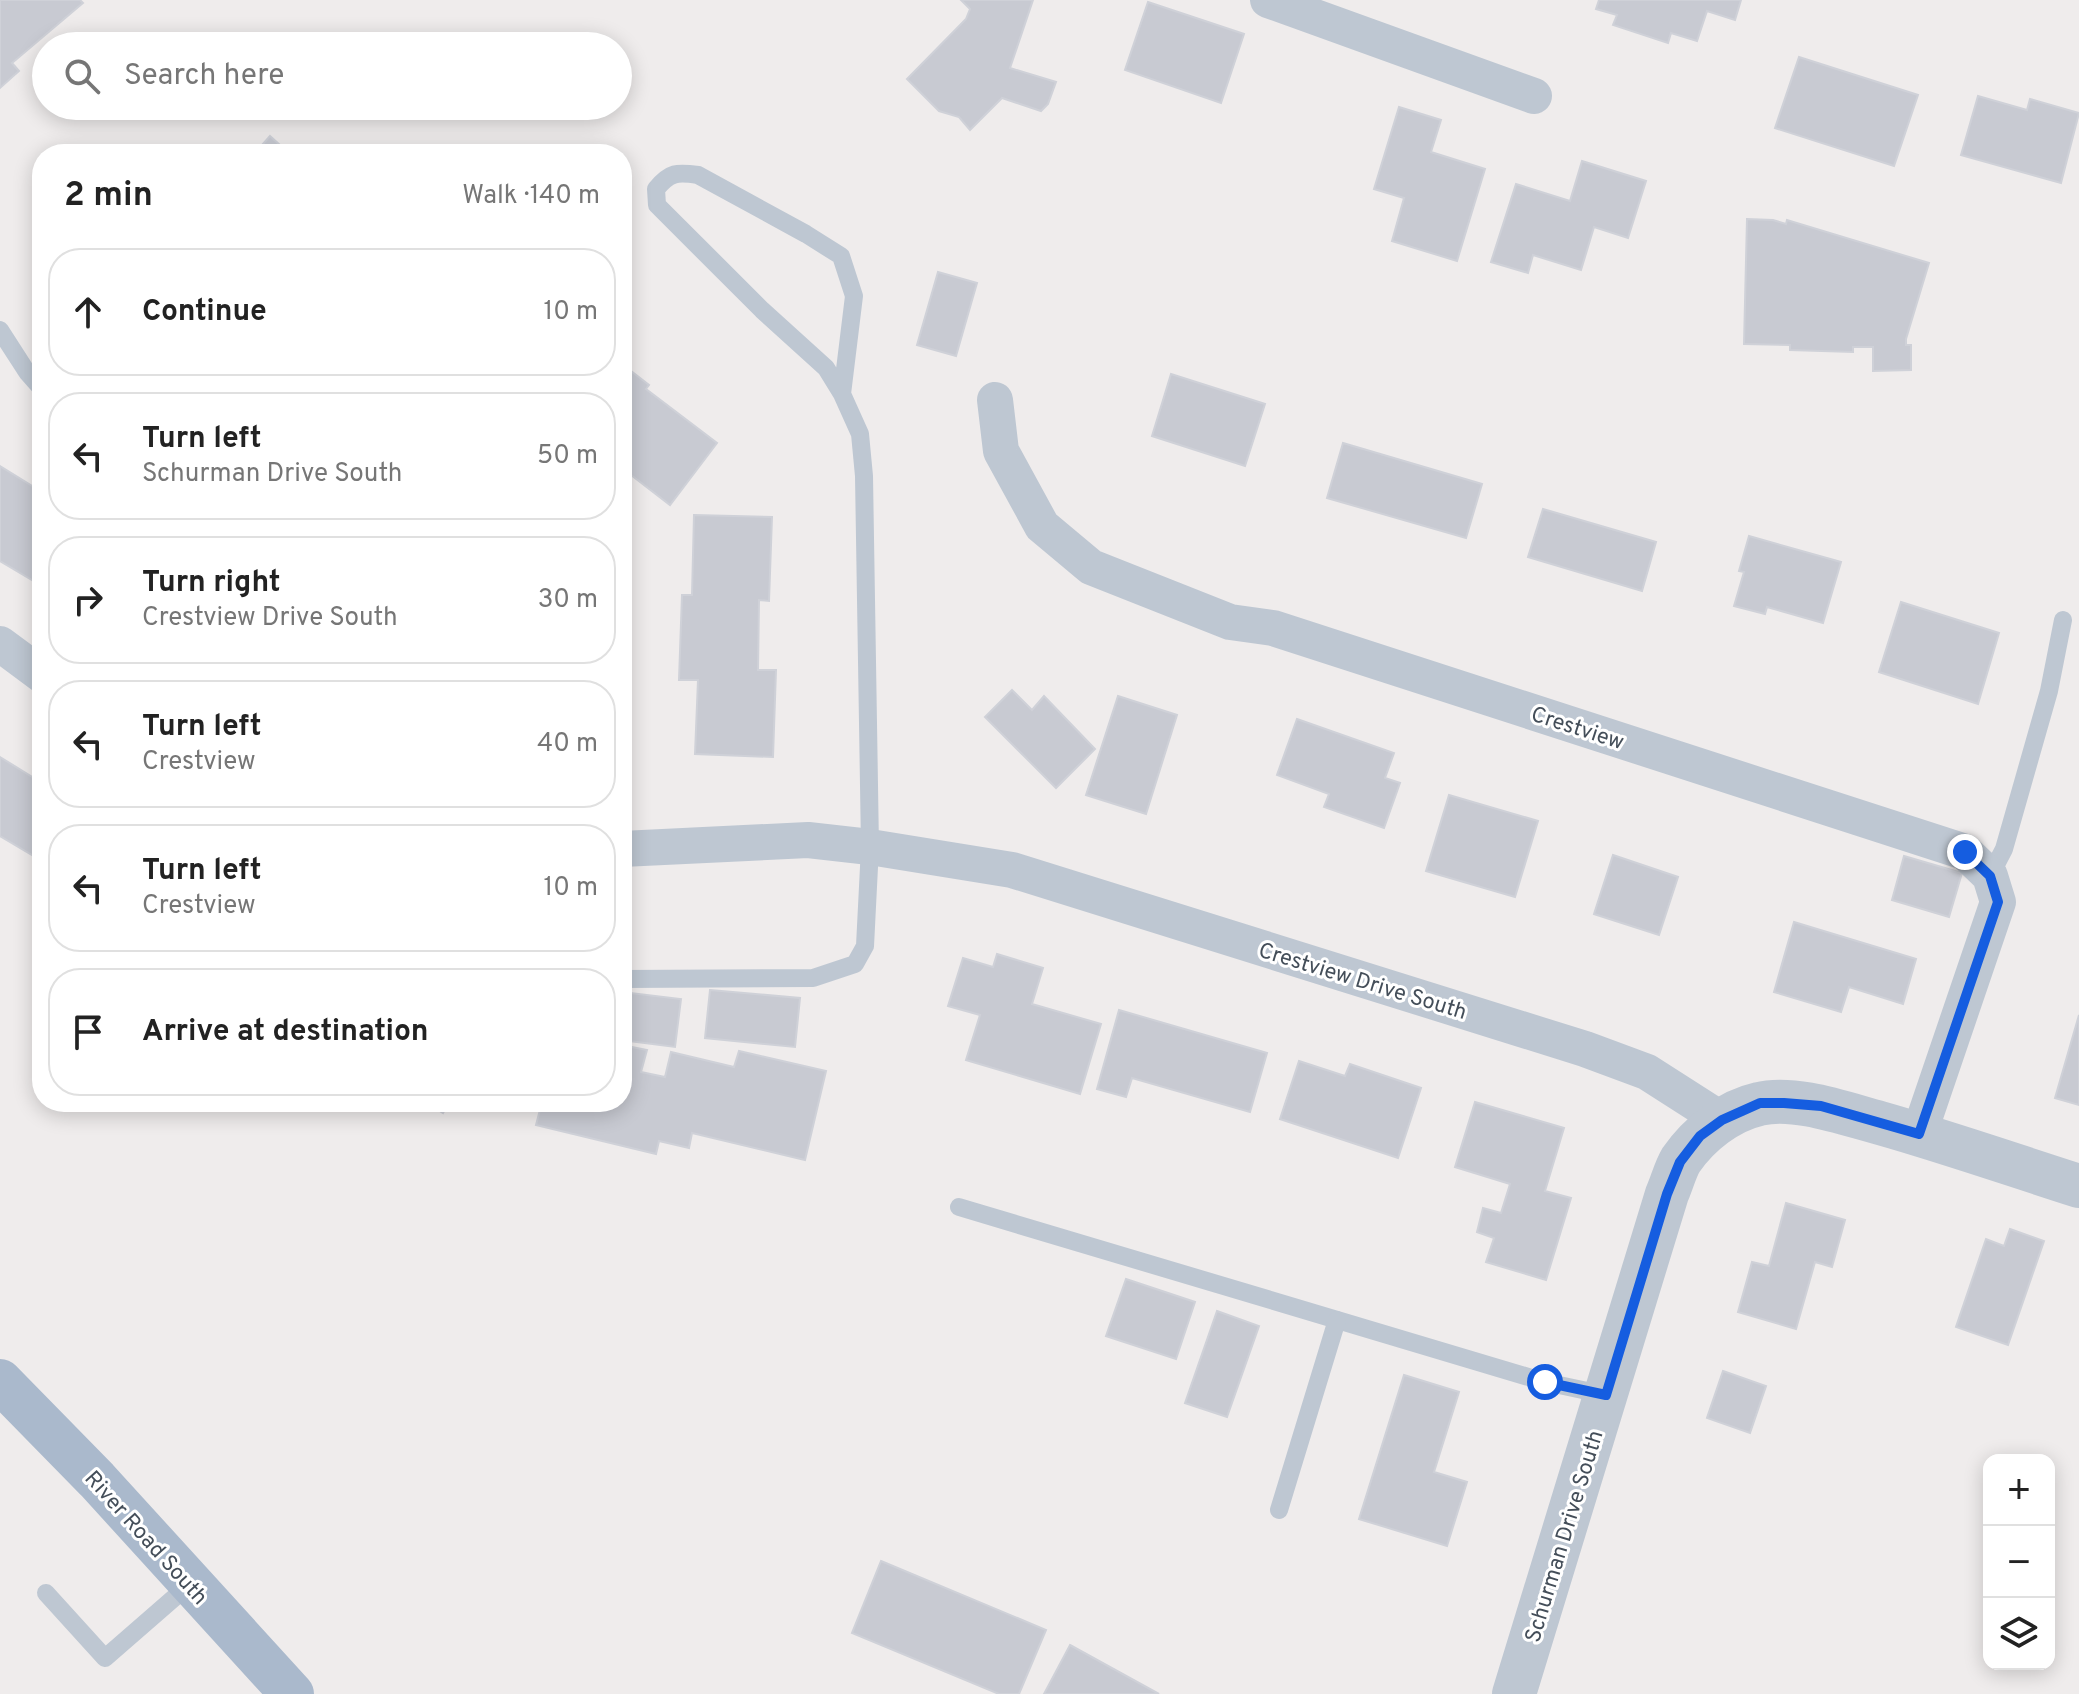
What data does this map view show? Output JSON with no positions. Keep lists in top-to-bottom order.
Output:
{
  "streets": {
    "main road": ["River Road South"],
    "street": ["Crestview", "Crestview Drive South", "Schurman Drive South"]
  },
  "crossings": [
    ["Crestview Drive South", "Schurman Drive South"]
  ],
  "page": {
    "search": "Search here",
    "heading": ["2 min", "Walk · 140 m"],
    "list": [
      ["Continue", "10 m"],
      ["Turn left", "Schurman Drive South", "50 m"],
      ["Turn right", "Crestview Drive South", "30 m"],
      ["Turn left", "Crestview", "40 m"],
      ["Turn left", "Crestview", "10 m"],
      "Arrive at destination"
    ],
    "map_buttons": ["+", "−"]
  }
}
